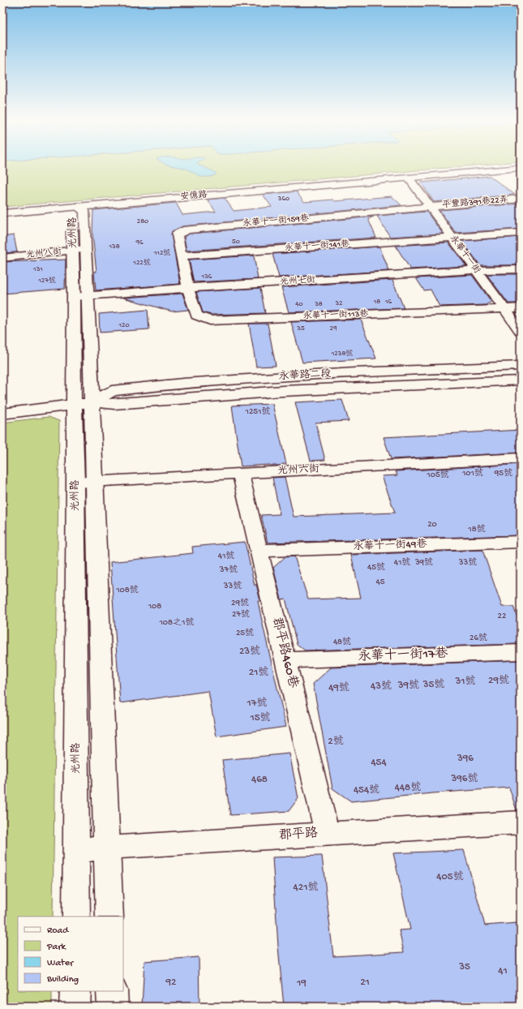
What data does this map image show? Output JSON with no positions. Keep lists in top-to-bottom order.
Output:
{
  "streets": {
    "street": [
      "安億路",
      "平豐路391巷22弄",
      "永華十一街159巷",
      "光州路",
      "永華十一街141巷",
      "光州八街",
      "永華十一街",
      "光州七街",
      "永華十一街113巷",
      "永華路二段",
      "光州六街",
      "永華十一街49巷",
      "郡平路460巷",
      "永華十一街17巷",
      "郡平路"
    ]
  },
  "crossings": [
    ["安億路", "光州路"],
    ["安億路", "永華十一街"],
    ["平豐路391巷22弄", "永華十一街159巷"],
    ["平豐路391巷22弄", "永華十一街"],
    ["永華十一街159巷", "永華十一街141巷"],
    ["永華十一街159巷", "永華十一街"],
    ["永華十一街159巷", "光州七街"],
    ["永華十一街159巷", "永華十一街113巷"],
    ["光州路", "光州八街"],
    ["光州路", "光州七街"],
    ["光州路", "永華路二段"],
    ["光州路", "光州六街"],
    ["光州路", "郡平路"],
    ["永華十一街141巷", "永華十一街"],
    ["永華十一街", "光州七街"],
    ["永華十一街", "永華十一街113巷"],
    ["光州七街", "永華十一街113巷"],
    ["光州六街", "郡平路460巷"],
    ["永華十一街49巷", "郡平路460巷"],
    ["郡平路460巷", "永華十一街17巷"],
    ["郡平路460巷", "郡平路"]
  ],
  "house_numbers": [
    "360",
    "280",
    "50",
    "96",
    "138",
    "112號",
    "122號",
    "131",
    "136",
    "127號",
    "18",
    "16",
    "32",
    "40",
    "38",
    "120",
    "35",
    "29",
    "1238號",
    "1251號",
    "101號",
    "95號",
    "105號",
    "20",
    "18號",
    "41號",
    "41號",
    "39號",
    "33號",
    "45號",
    "37號",
    "45",
    "33號",
    "108號",
    "29號",
    "108",
    "27號",
    "22",
    "108之1號",
    "25號",
    "26號",
    "48號",
    "23號",
    "21號",
    "29號",
    "31號",
    "35號",
    "39號",
    "43號",
    "49號",
    "17號",
    "15號",
    "2號",
    "396",
    "454",
    "396號",
    "468",
    "448號",
    "454號",
    "405號",
    "421號",
    "35",
    "41",
    "92",
    "21",
    "19"
  ],
  "legend": [
    "Road",
    "Park",
    "Water",
    "Building"
  ]
}
